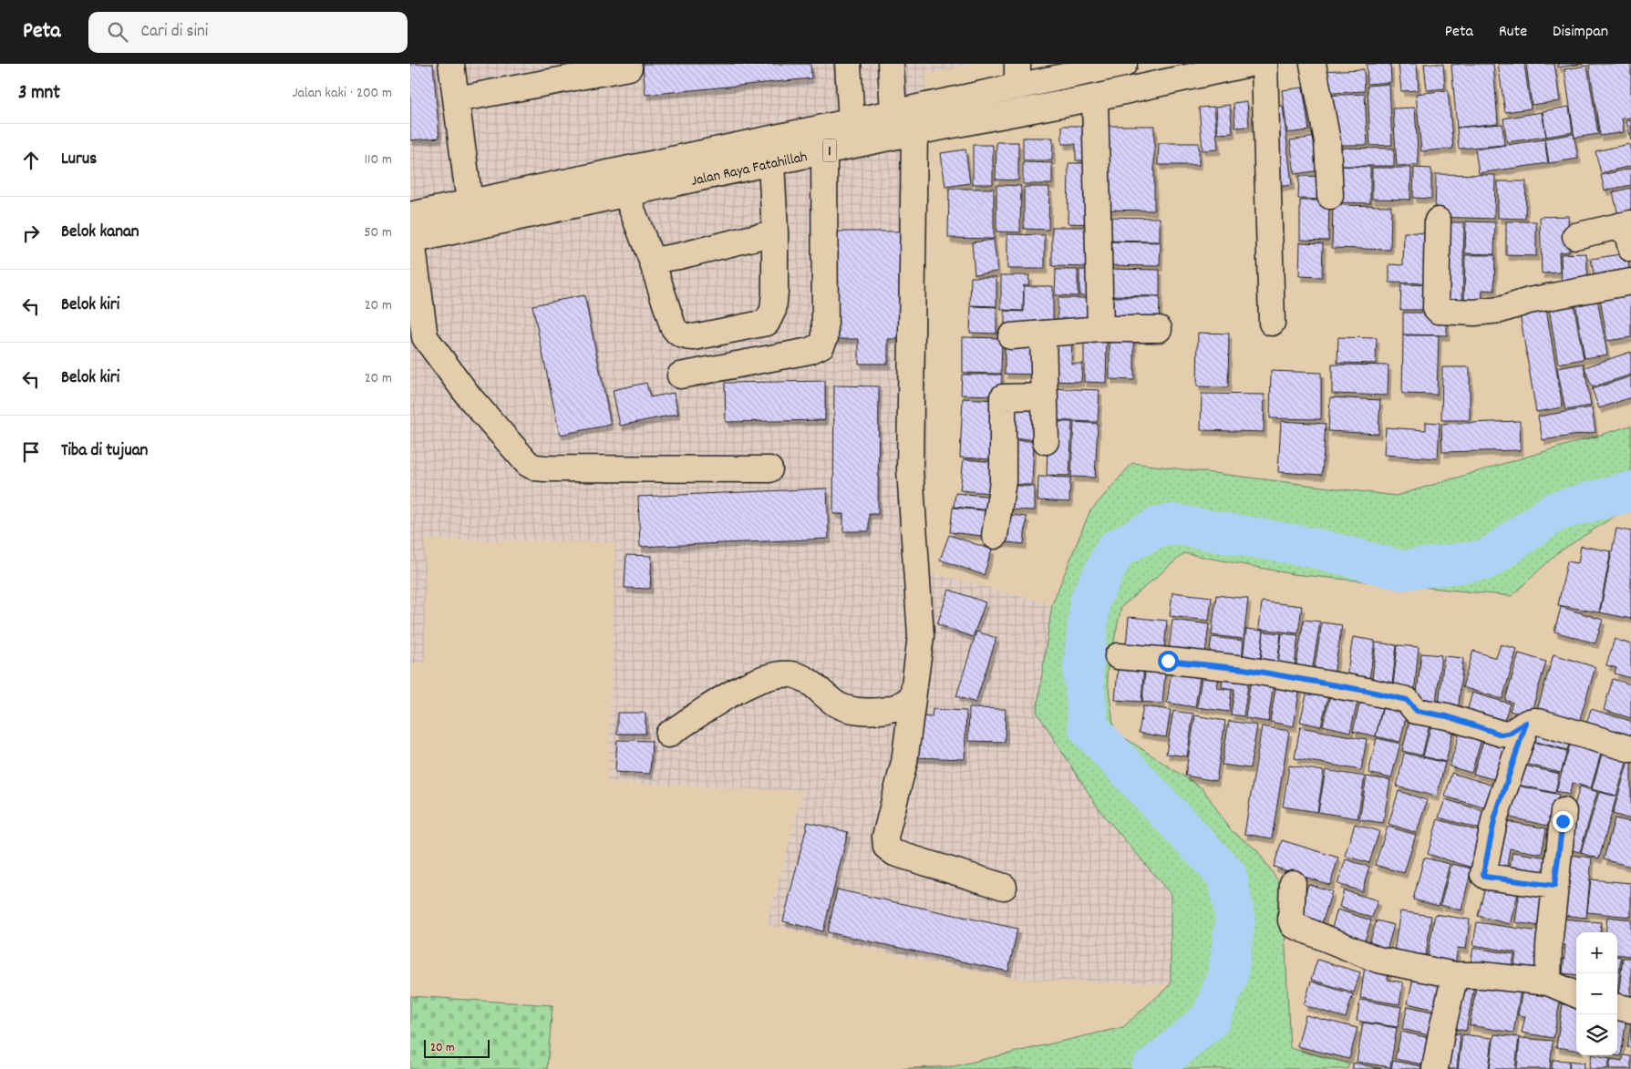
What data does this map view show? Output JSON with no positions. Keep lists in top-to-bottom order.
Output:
{
  "streets": {
    "main road": ["1", "Jalan Raya Fatahillah"]
  },
  "scale_bar": "20 m",
  "page": {
    "header": "Peta",
    "search": "Cari di sini",
    "nav": ["Peta", "Rute", "Disimpan"],
    "heading": ["3 mnt", "Jalan kaki · 200 m"],
    "list": [
      ["Lurus", "110 m"],
      ["Belok kanan", "50 m"],
      ["Belok kiri", "20 m"],
      ["Belok kiri", "20 m"],
      "Tiba di tujuan"
    ],
    "map_buttons": ["+", "−"],
    "scale": "20 m"
  }
}
